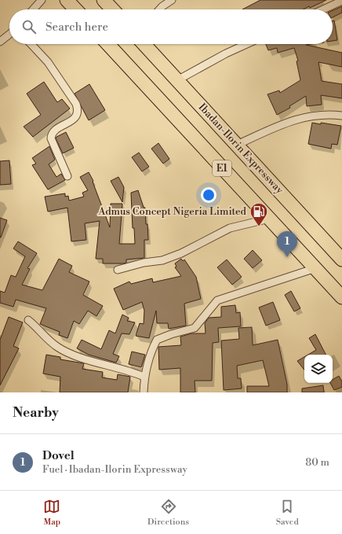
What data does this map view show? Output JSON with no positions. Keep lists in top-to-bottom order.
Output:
{
  "streets": {
    "highway": ["Ibadan-Ilorin Expressway", "E1"]
  },
  "places": {
    "fuel station": ["Admus Concept Nigeria Limited"]
  },
  "page": {
    "search": "Search here",
    "pins": "1",
    "heading": "Nearby",
    "list": [
      {
        "mark": "1",
        "name": "Dovel",
        "note": "Fuel · Ibadan-Ilorin Expressway",
        "value": "80 m"
      }
    ],
    "nav": ["Map", "Directions", "Saved"]
  }
}
